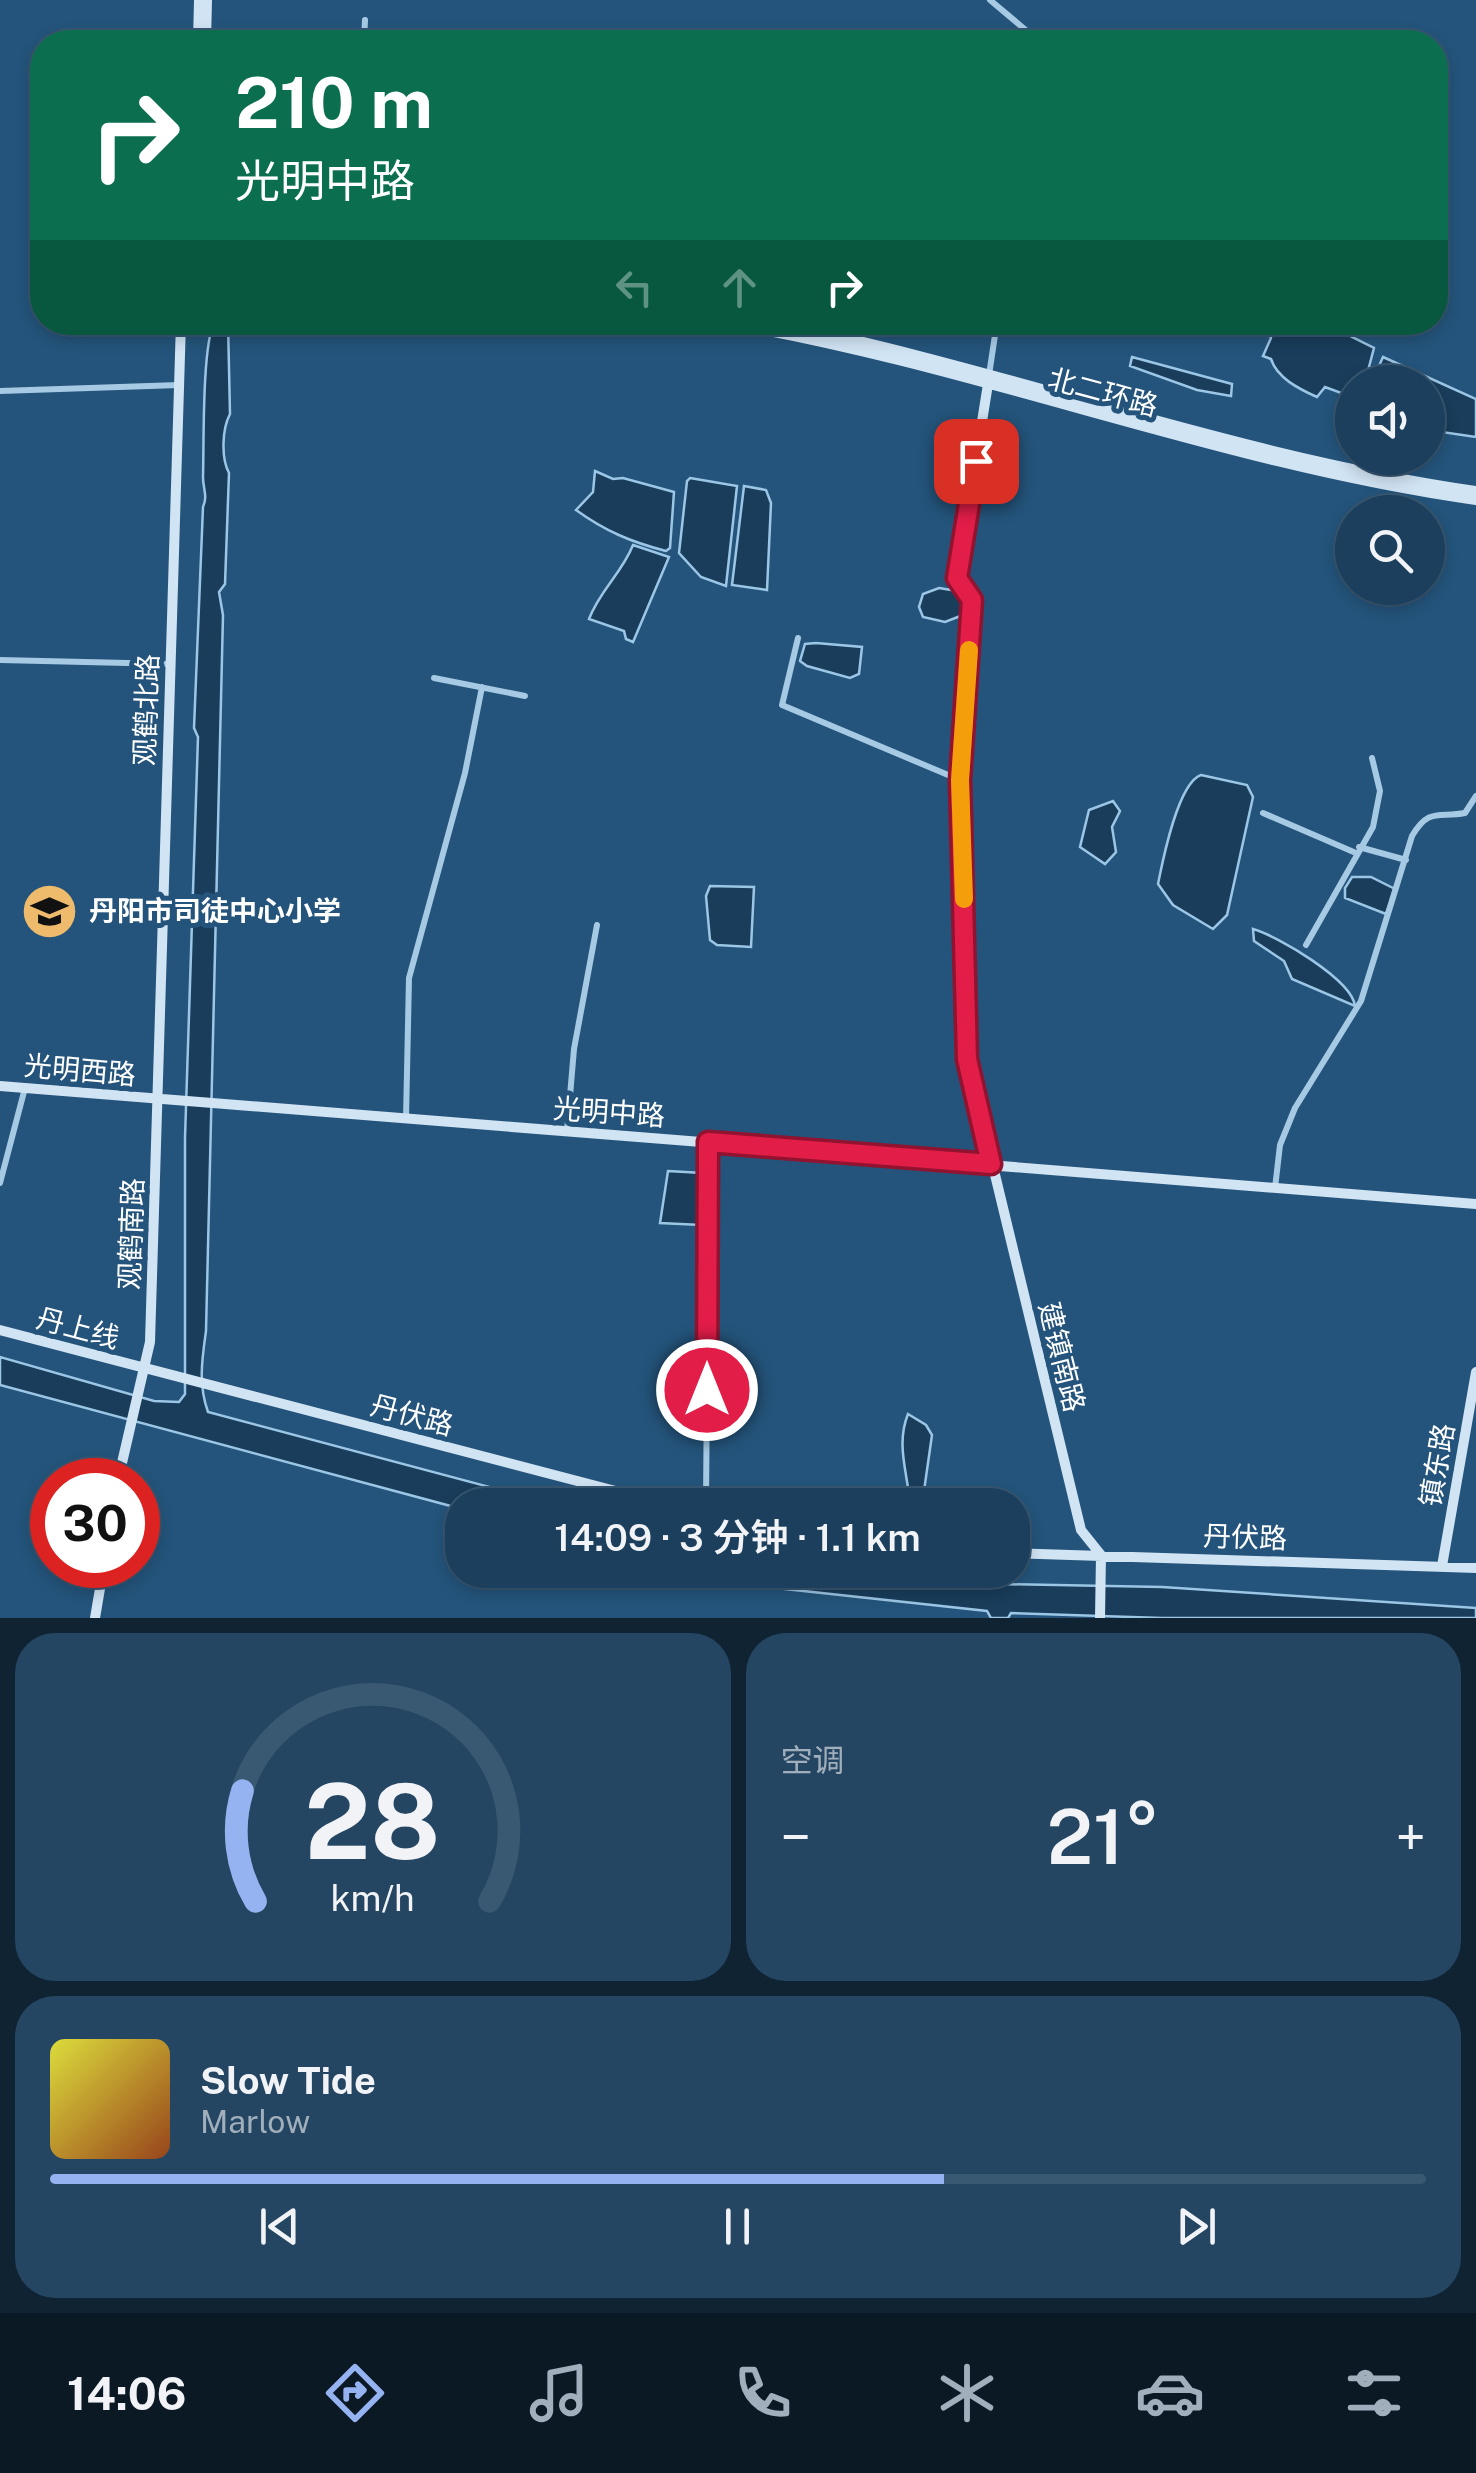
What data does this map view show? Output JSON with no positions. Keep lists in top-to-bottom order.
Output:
{
  "streets": {
    "street": [
      "北二环路",
      "观鹤北路",
      "光明西路",
      "光明中路",
      "观鹤南路",
      "丹上线",
      "建镇南路",
      "丹伏路",
      "镇东路"
    ]
  },
  "crossings": [
    ["北二环路", "建镇南路"],
    ["观鹤北路", "光明西路"],
    ["观鹤北路", "光明中路"],
    ["观鹤北路", "观鹤南路"],
    ["光明西路", "光明中路"],
    ["光明西路", "观鹤南路"],
    ["光明中路", "观鹤南路"],
    ["光明中路", "建镇南路"],
    ["观鹤南路", "丹上线"],
    ["观鹤南路", "丹伏路"],
    ["丹上线", "丹伏路"],
    ["建镇南路", "丹伏路"],
    ["丹伏路", "镇东路"]
  ],
  "places": {
    "school or university": ["丹阳市司徒中心小学"]
  },
  "page": {
    "turn": ["210 m", "光明中路"],
    "limit": "30",
    "trip": "14:09 · 3 分钟 · 1.1 km",
    "tile": "空调",
    "heat": ["−", "21°", "+"],
    "song": ["Slow Tide", "Marlow"],
    "tabs": "14:06",
    "gauge": ["28", "km/h"]
  }
}
